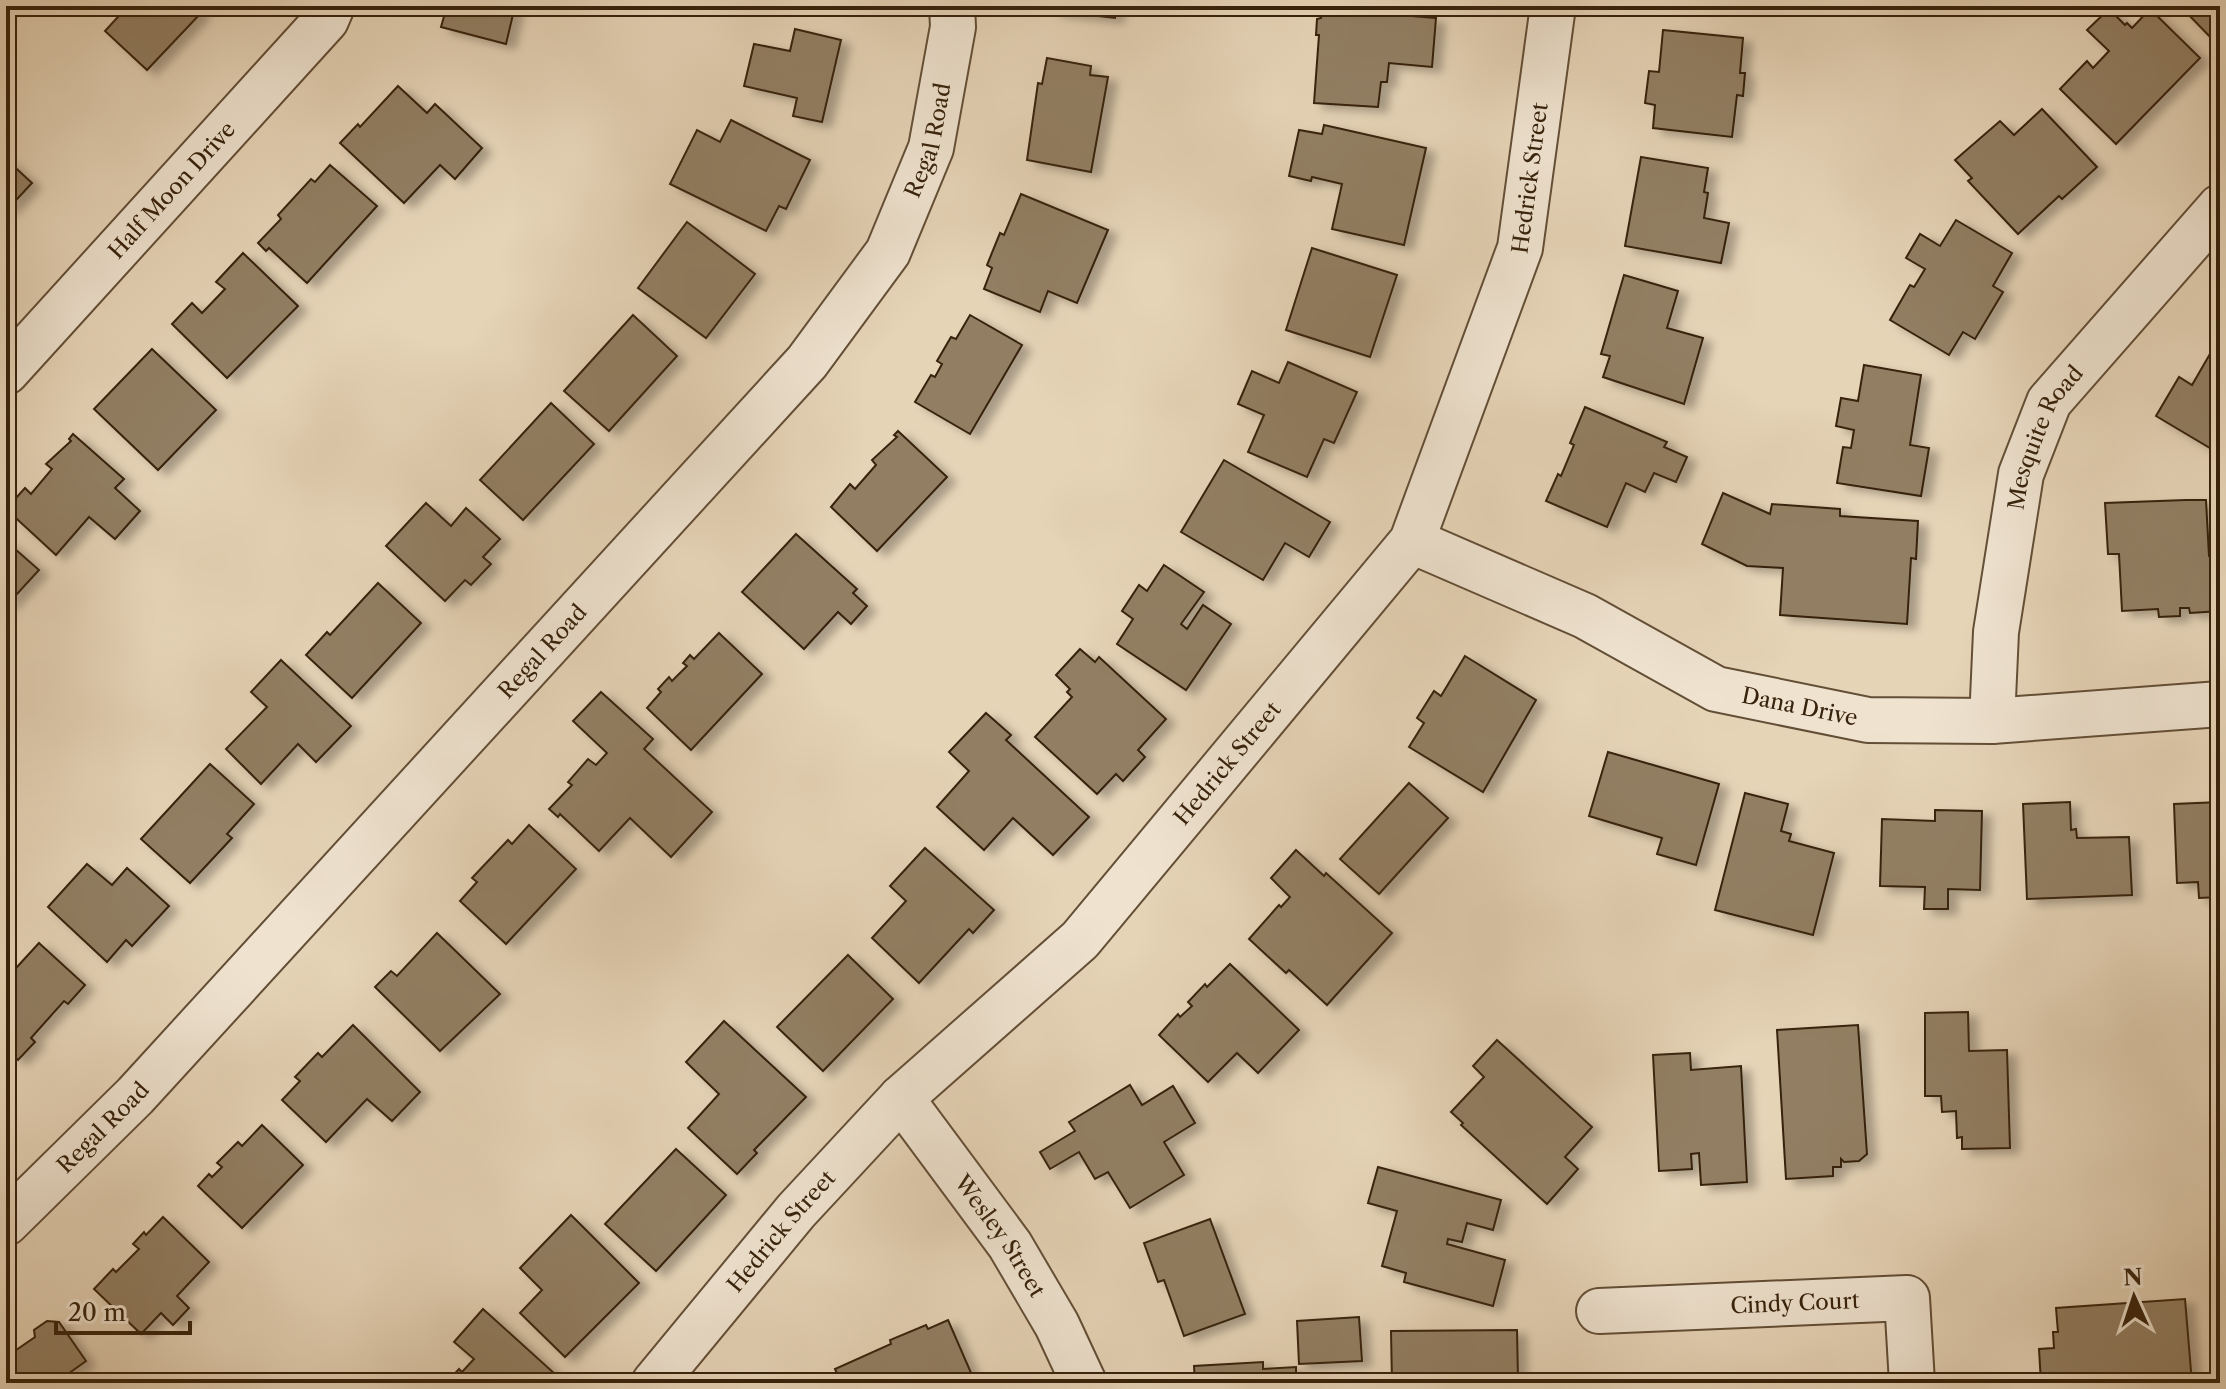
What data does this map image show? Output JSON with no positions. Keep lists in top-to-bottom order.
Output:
{
  "streets": {
    "street": [
      "Regal Road",
      "Hedrick Street",
      "Half Moon Drive",
      "Mesquite Road",
      "Dana Drive",
      "Wesley Street",
      "Cindy Court"
    ]
  },
  "crossings": [
    ["Hedrick Street", "Dana Drive"],
    ["Hedrick Street", "Wesley Street"],
    ["Mesquite Road", "Dana Drive"]
  ],
  "scale_bar": "20 m",
  "north": "top"
}
